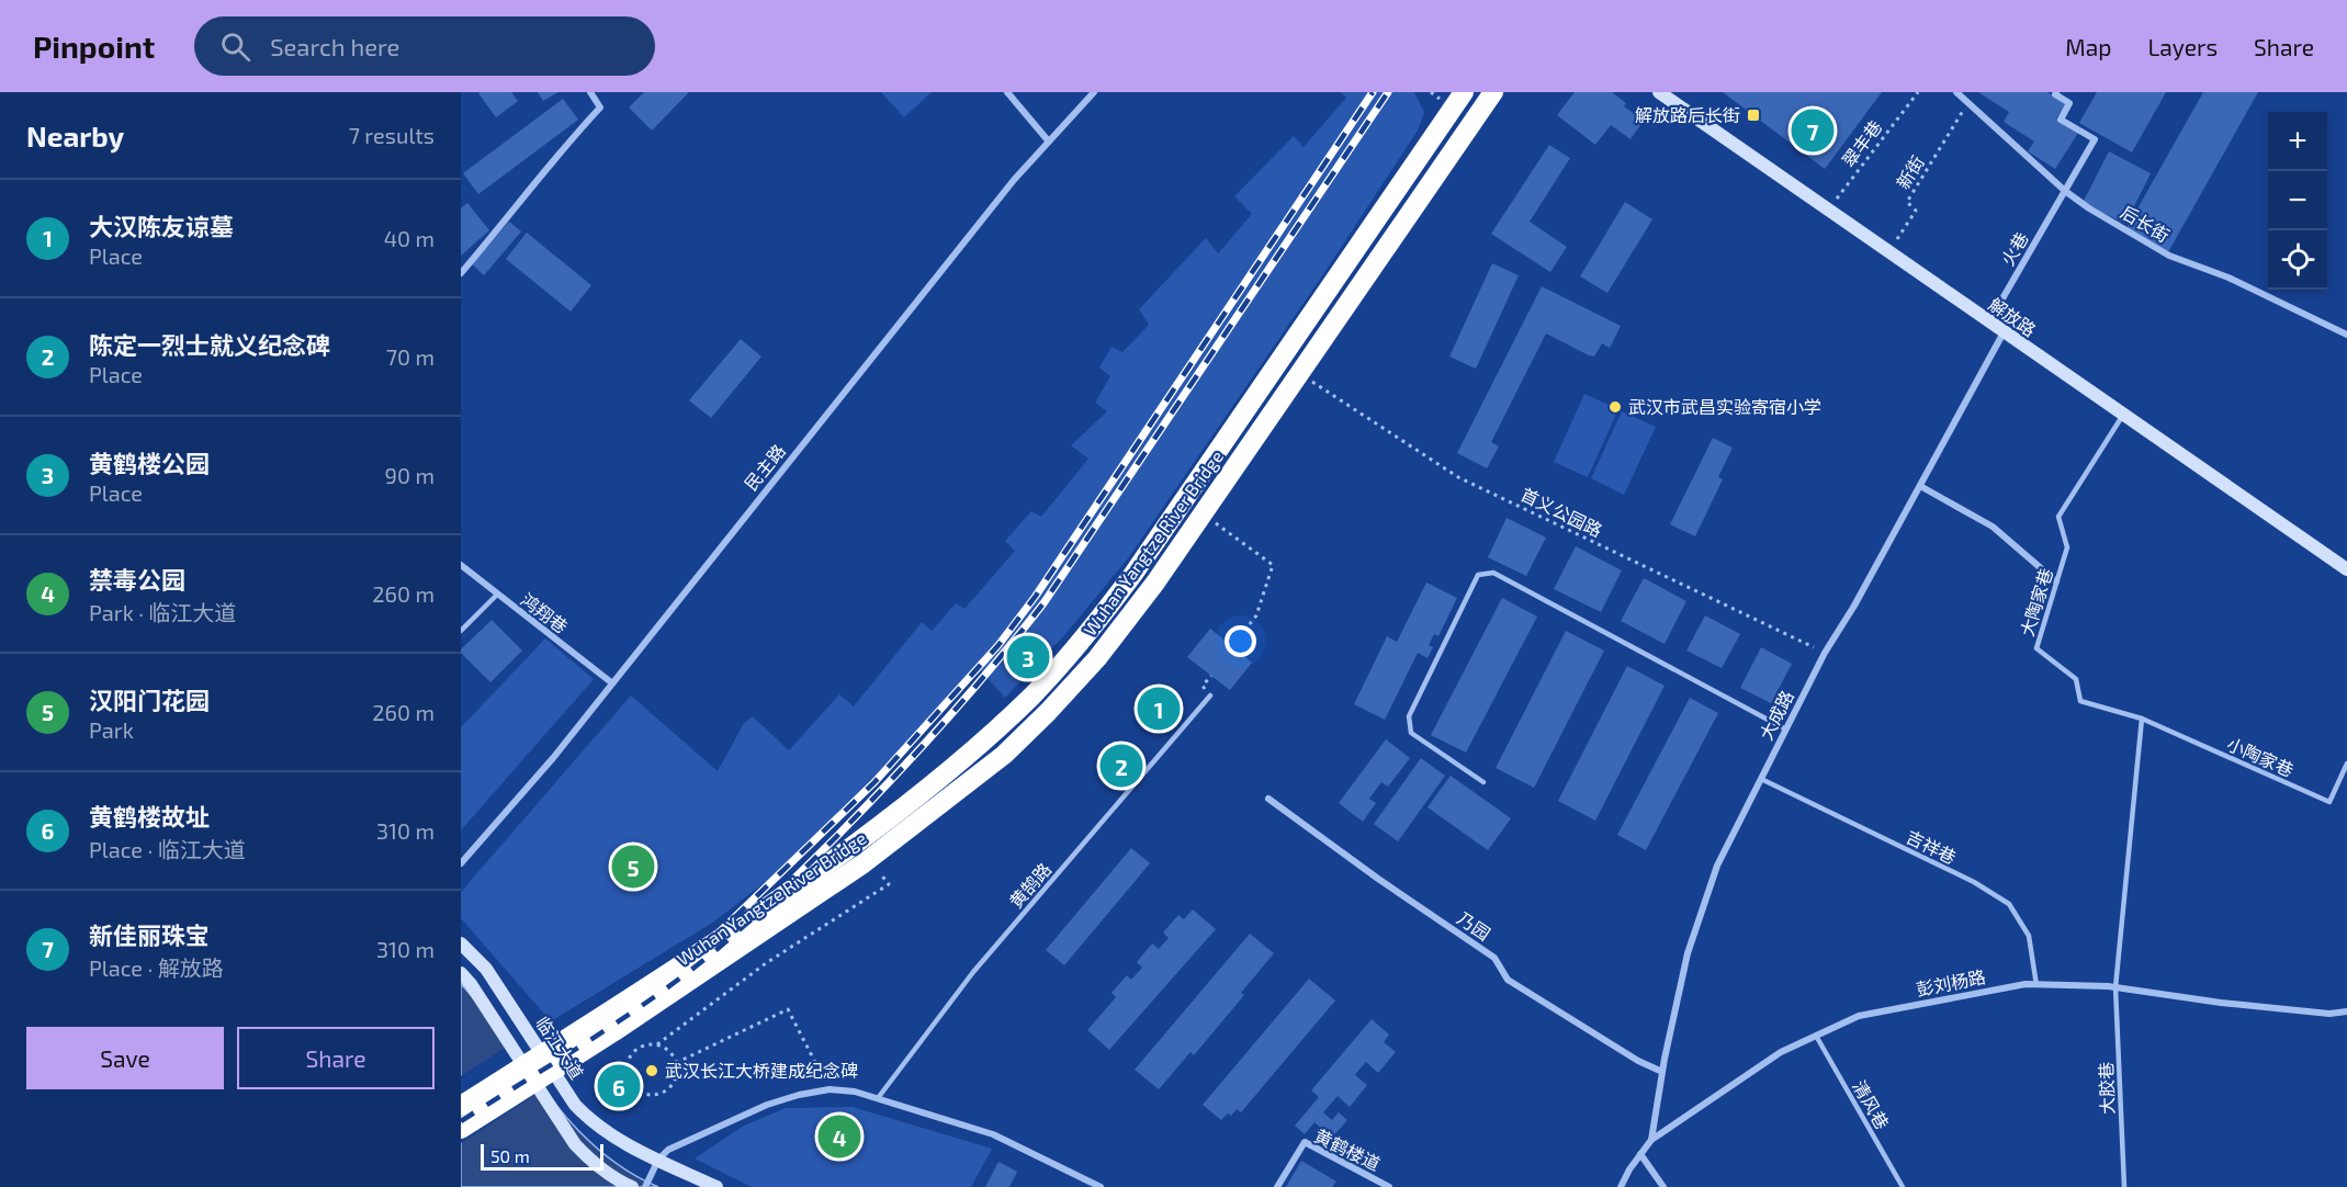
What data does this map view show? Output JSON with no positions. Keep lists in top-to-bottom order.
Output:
{
  "streets": {
    "highway": ["Wuhan Yangtze River Bridge"],
    "street": [
      "后长街",
      "火巷",
      "解放路",
      "民主路",
      "鸿翔巷",
      "大成路",
      "乃园",
      "彭刘杨路",
      "临江大道",
      "黄鹤楼道"
    ],
    "lane": [
      "大陶家巷",
      "小陶家巷",
      "吉祥巷",
      "黄鹄路",
      "大胶巷",
      "清风巷"
    ],
    "path": ["翠丰巷", "新街", "首义公园路"]
  },
  "crossings": [
    ["翠丰巷", "解放路"],
    ["新街", "后长街"],
    ["新街", "解放路"],
    ["后长街", "火巷"],
    ["火巷", "解放路"],
    ["解放路", "大陶家巷"],
    ["解放路", "大成路"],
    ["民主路", "鸿翔巷"],
    ["首义公园路", "Wuhan Yangtze River Bridge"],
    ["首义公园路", "大成路"],
    ["大陶家巷", "小陶家巷"],
    ["大成路", "吉祥巷"],
    ["大成路", "乃园"],
    ["大成路", "彭刘杨路"],
    ["吉祥巷", "彭刘杨路"],
    ["彭刘杨路", "大胶巷"],
    ["彭刘杨路", "清风巷"]
  ],
  "places": {
    "transit": ["解放路后长街"],
    "other": ["武汉市武昌实验寄宿小学", "武汉长江大桥建成纪念碑"]
  },
  "scale_bar": "50 m",
  "page": {
    "header": "Pinpoint",
    "search": "Search here",
    "nav": ["Map", "Layers", "Share"],
    "heading": ["Nearby", "7 results"],
    "pins": [
      "7",
      "3",
      "1",
      "2",
      "5",
      "6",
      "4"
    ],
    "map_buttons": ["+", "−"],
    "list": [
      {
        "mark": "1",
        "name": "大汉陈友谅墓",
        "note": "Place",
        "value": "40 m"
      },
      {
        "mark": "2",
        "name": "陈定一烈士就义纪念碑",
        "note": "Place",
        "value": "70 m"
      },
      {
        "mark": "3",
        "name": "黄鹤楼公园",
        "note": "Place",
        "value": "90 m"
      },
      {
        "mark": "4",
        "name": "禁毒公园",
        "note": "Park · 临江大道",
        "value": "260 m"
      },
      {
        "mark": "5",
        "name": "汉阳门花园",
        "note": "Park",
        "value": "260 m"
      },
      {
        "mark": "6",
        "name": "黄鹤楼故址",
        "note": "Place · 临江大道",
        "value": "310 m"
      },
      {
        "mark": "7",
        "name": "新佳丽珠宝",
        "note": "Place · 解放路",
        "value": "310 m"
      }
    ],
    "buttons": ["Save", "Share"],
    "scale": "50 m"
  }
}
